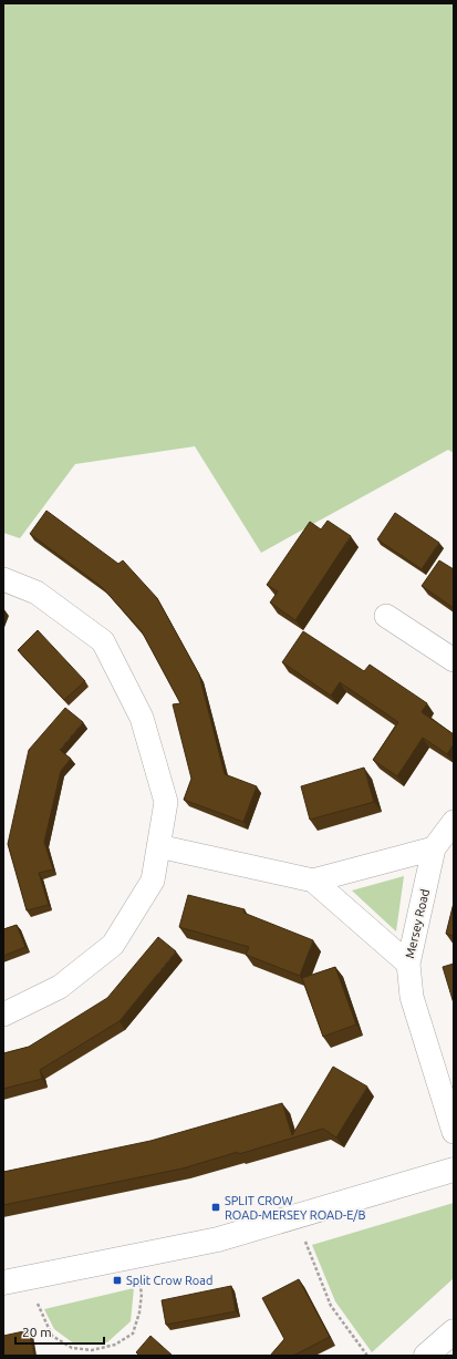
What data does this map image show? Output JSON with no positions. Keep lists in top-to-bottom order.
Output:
{
  "streets": {
    "street": ["Mersey Road"]
  },
  "places": {
    "transit": ["SPLIT CROW ROAD-MERSEY ROAD-E/B", "Split Crow Road"]
  },
  "scale_bar": "20 m"
}
